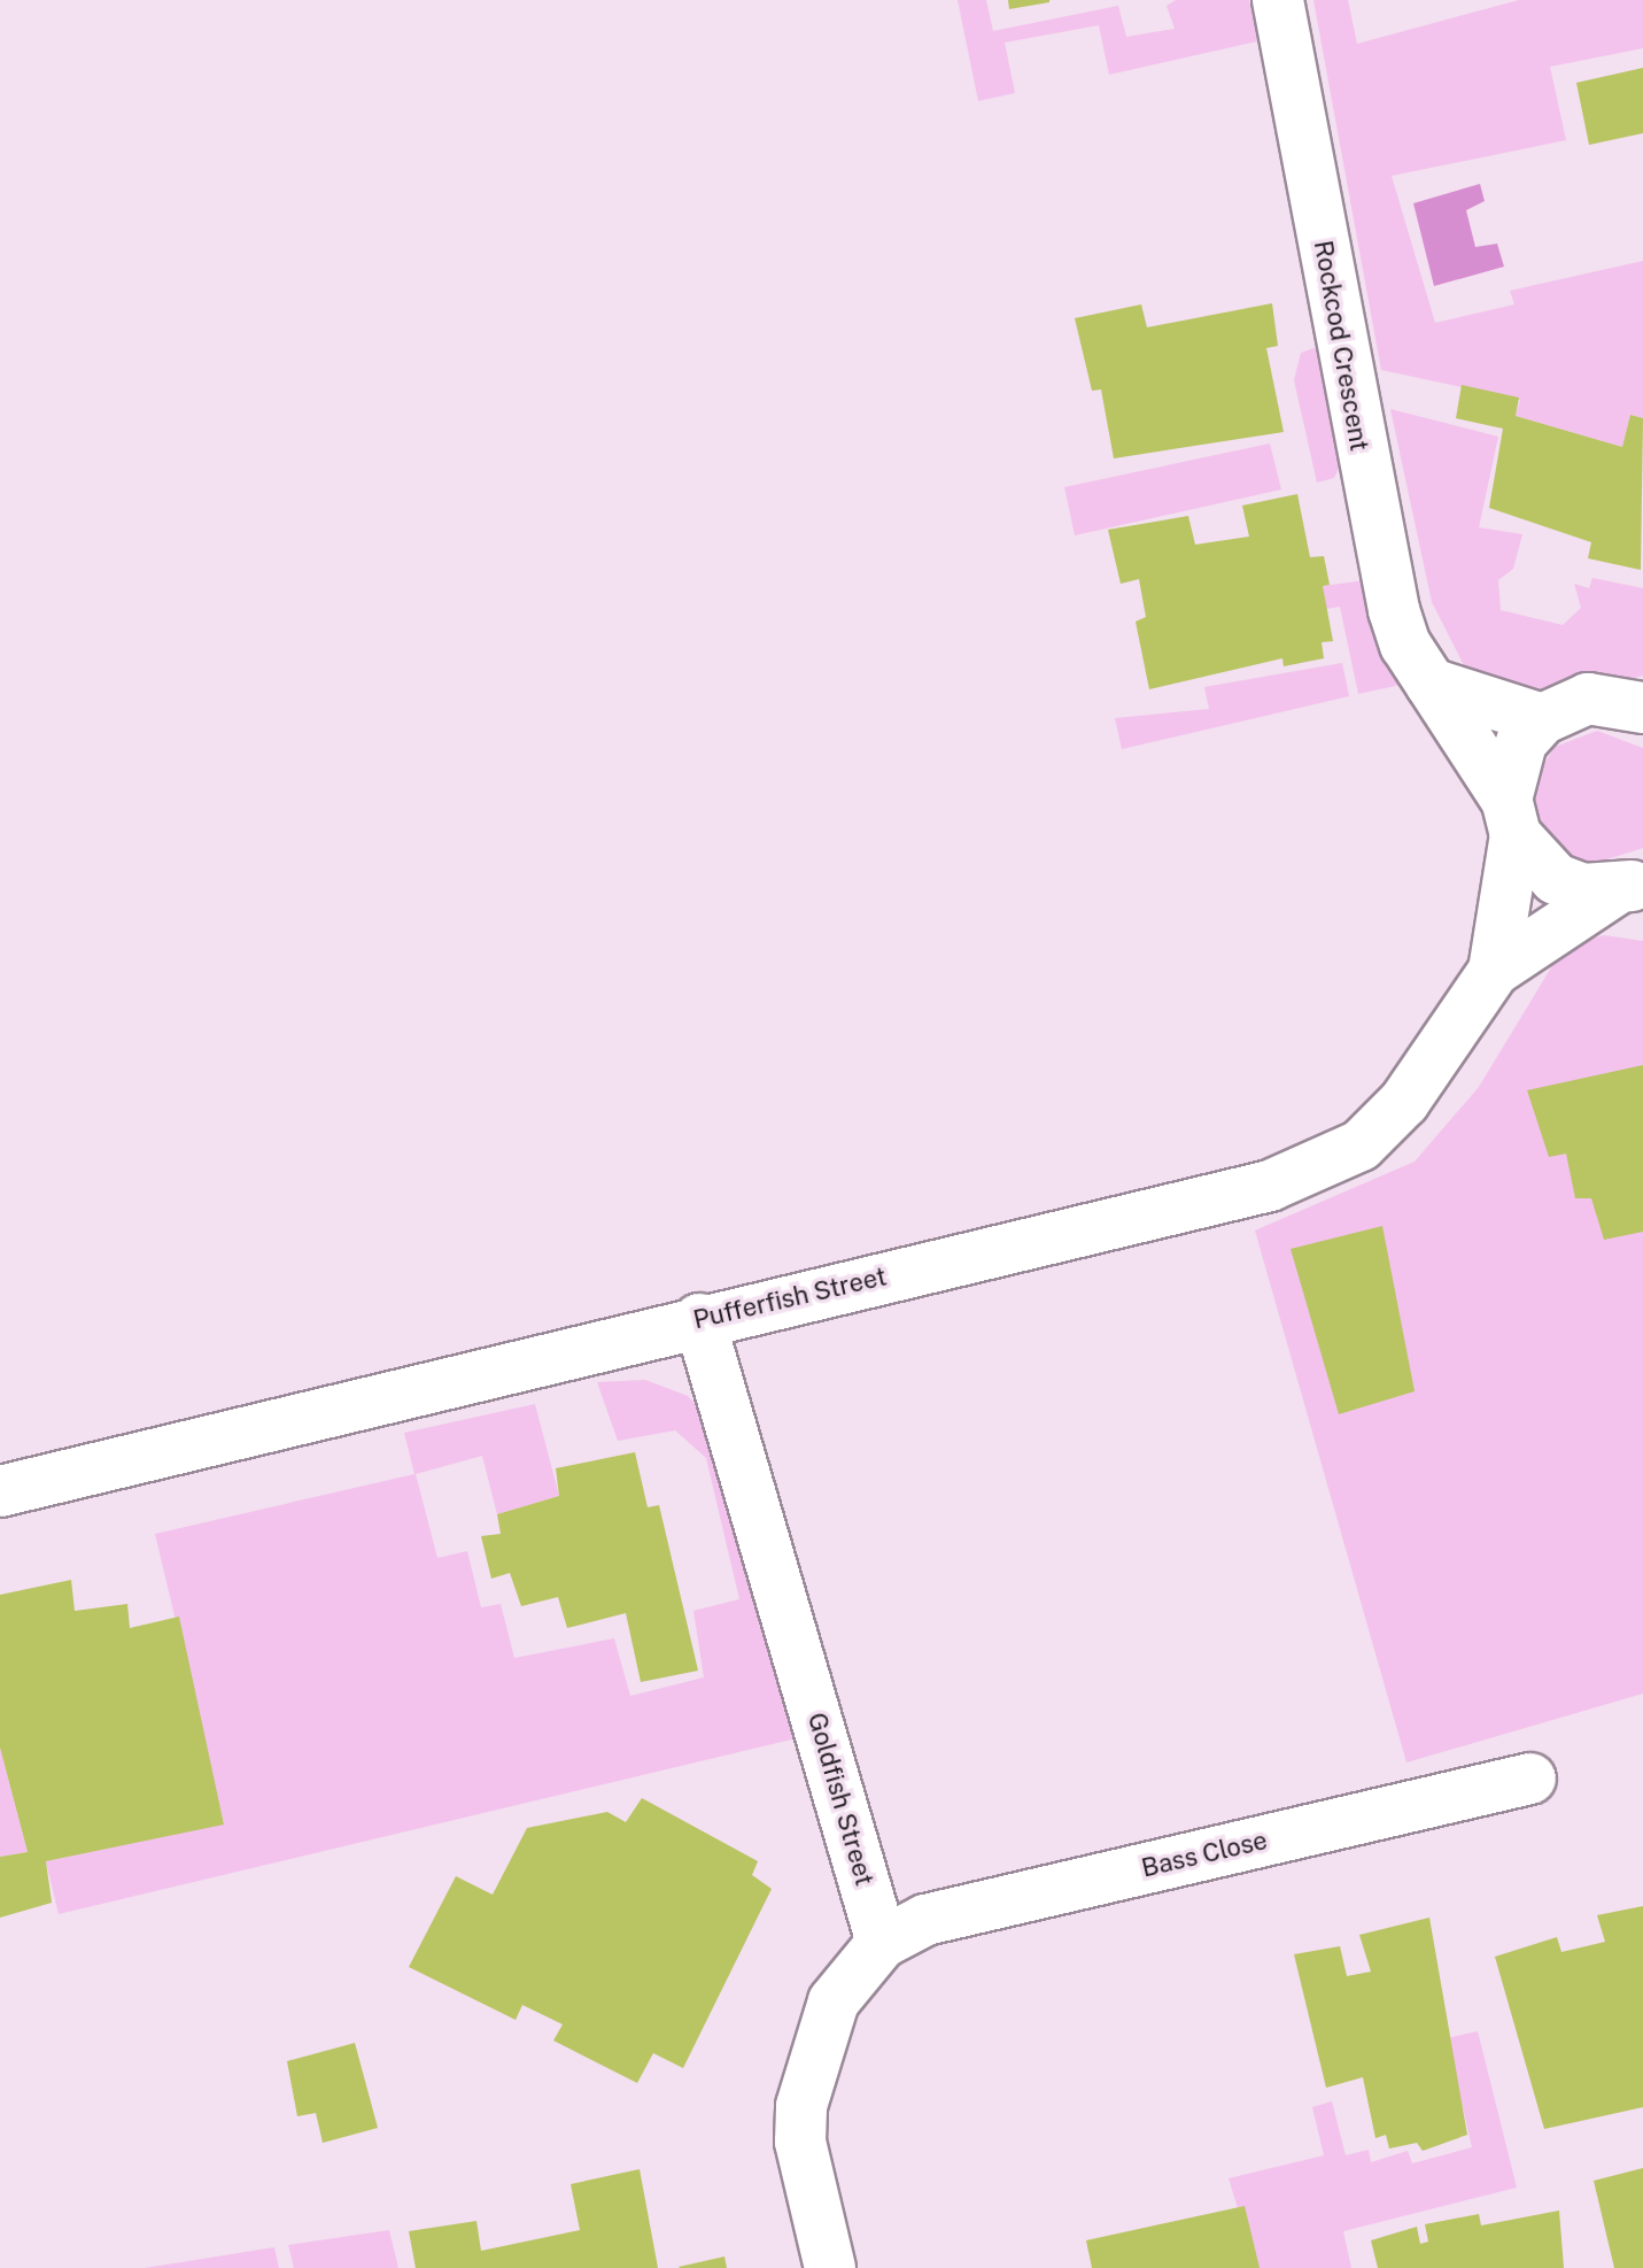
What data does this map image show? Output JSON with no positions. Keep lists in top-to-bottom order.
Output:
{
  "streets": {
    "street": [
      "Rockcod Crescent",
      "Pufferfish Street",
      "Goldfish Street",
      "Bass Close"
    ]
  },
  "crossings": [
    ["Rockcod Crescent", "Pufferfish Street"],
    ["Pufferfish Street", "Goldfish Street"],
    ["Goldfish Street", "Bass Close"]
  ]
}
